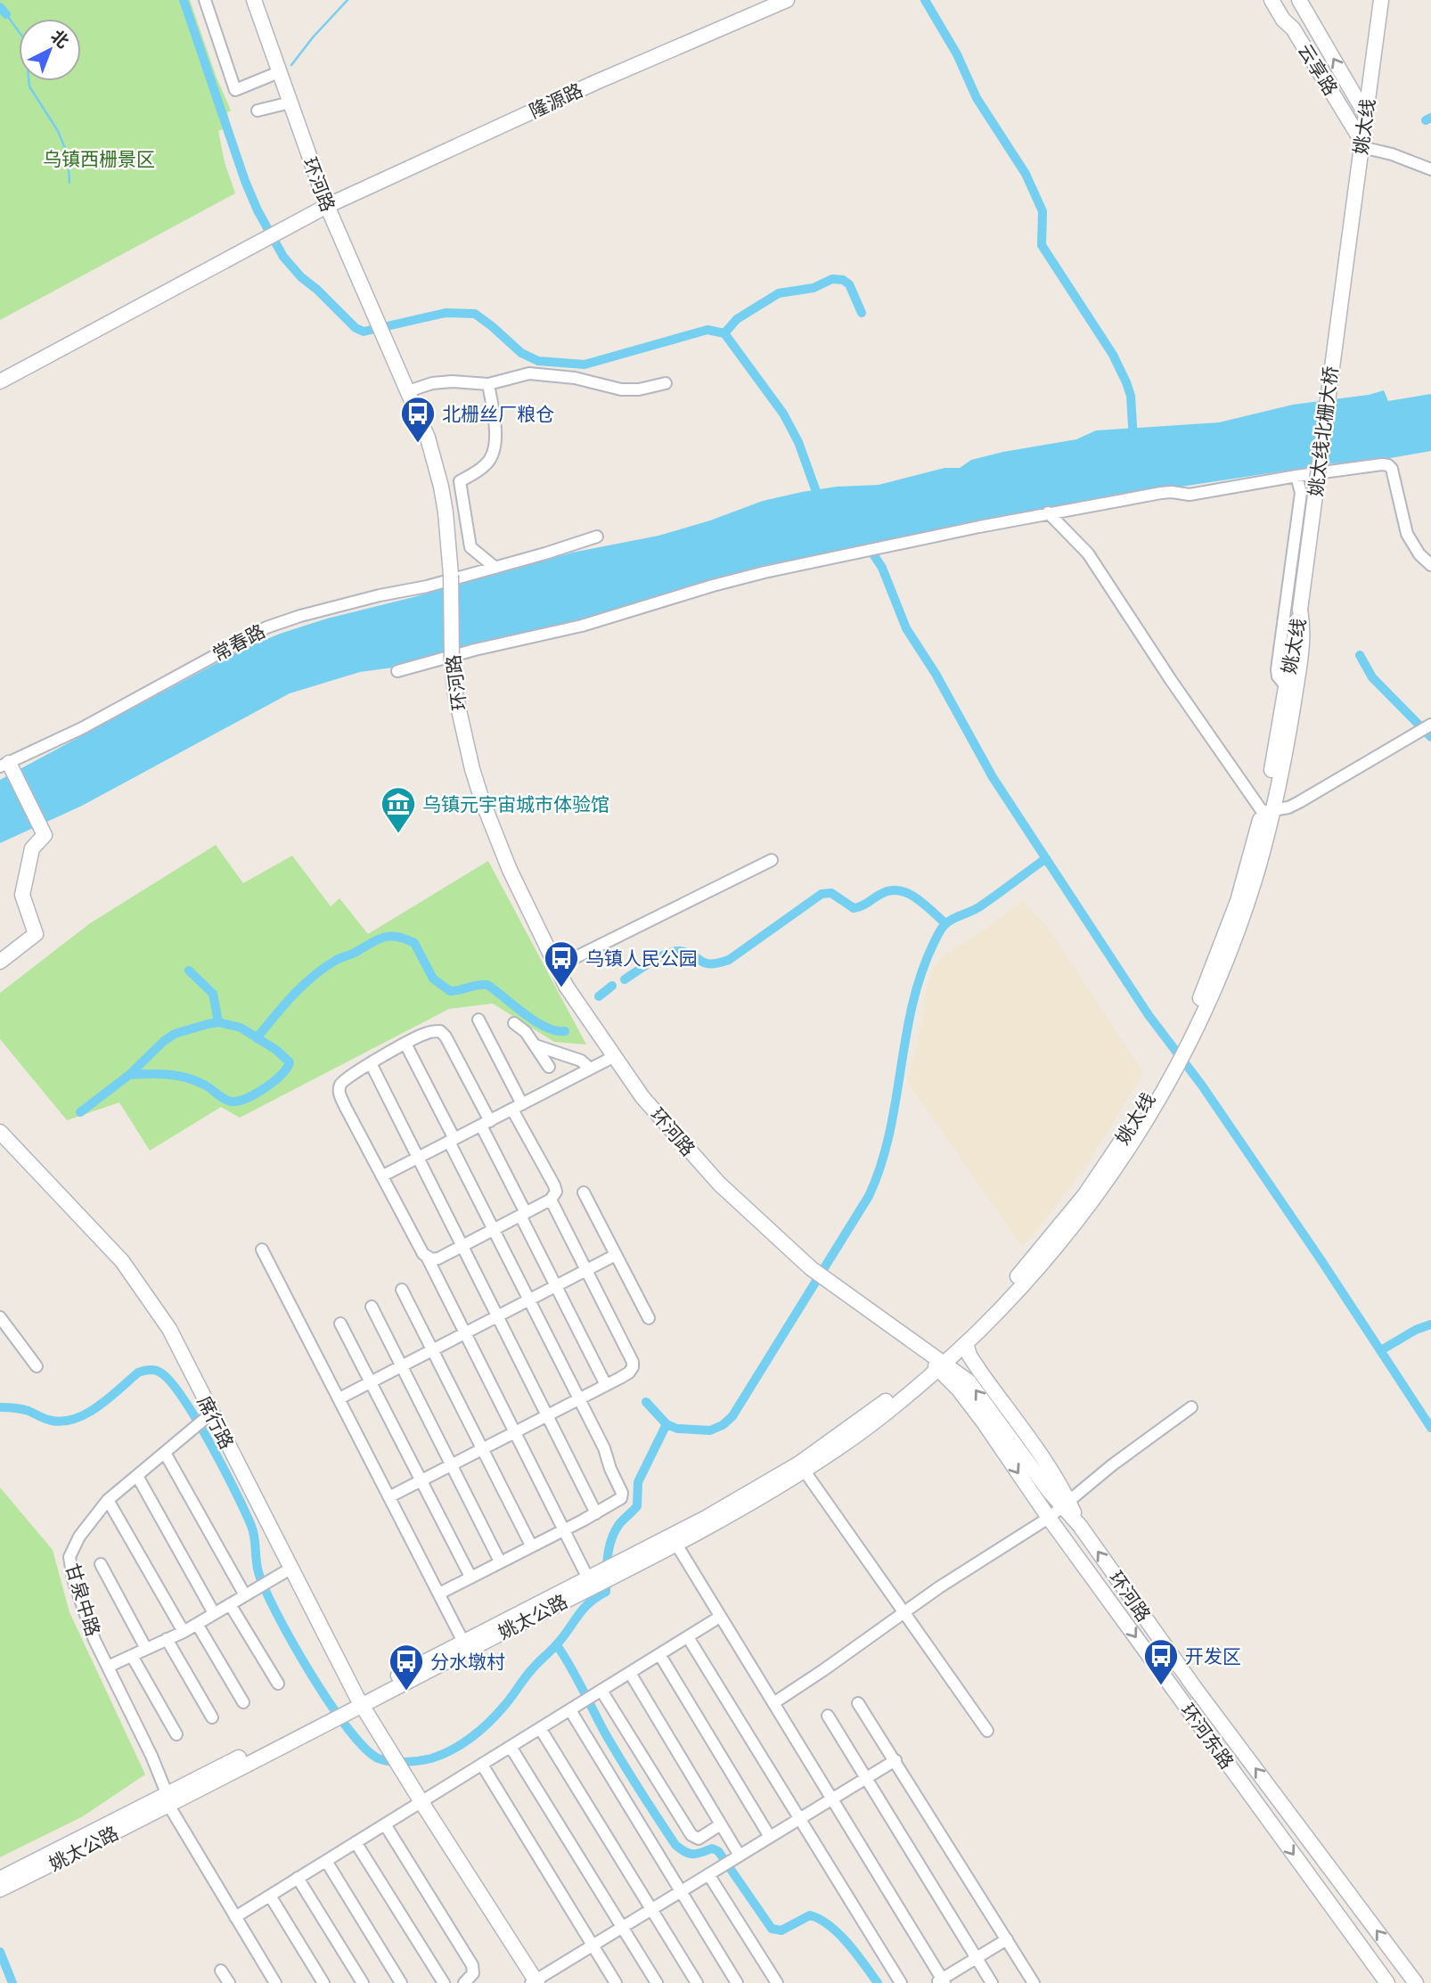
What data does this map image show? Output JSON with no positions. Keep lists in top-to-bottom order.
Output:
{
  "streets": {
    "street": [
      "云享路",
      "隆源路",
      "姚太线",
      "环河路",
      "姚太线北栅大桥",
      "常春路",
      "席行路",
      "甘泉中路",
      "姚太公路",
      "环河东路"
    ]
  },
  "crossings": [
    ["云享路", "姚太线"],
    ["隆源路", "环河路"],
    ["姚太线", "环河路"],
    ["姚太线", "姚太线北栅大桥"],
    ["姚太线", "姚太公路"],
    ["姚太线", "环河东路"],
    ["环河路", "姚太公路"],
    ["环河路", "环河东路"],
    ["席行路", "甘泉中路"],
    ["席行路", "姚太公路"],
    ["甘泉中路", "姚太公路"],
    ["姚太公路", "环河东路"]
  ],
  "one_way": ["环河东路"],
  "parks": ["乌镇西栅景区"],
  "places": {
    "bus stop": [
      "北栅丝厂粮仓",
      "乌镇人民公园",
      "开发区",
      "分水墩村"
    ],
    "museum": ["乌镇元宇宙城市体验馆"]
  },
  "north": "top right"
}
